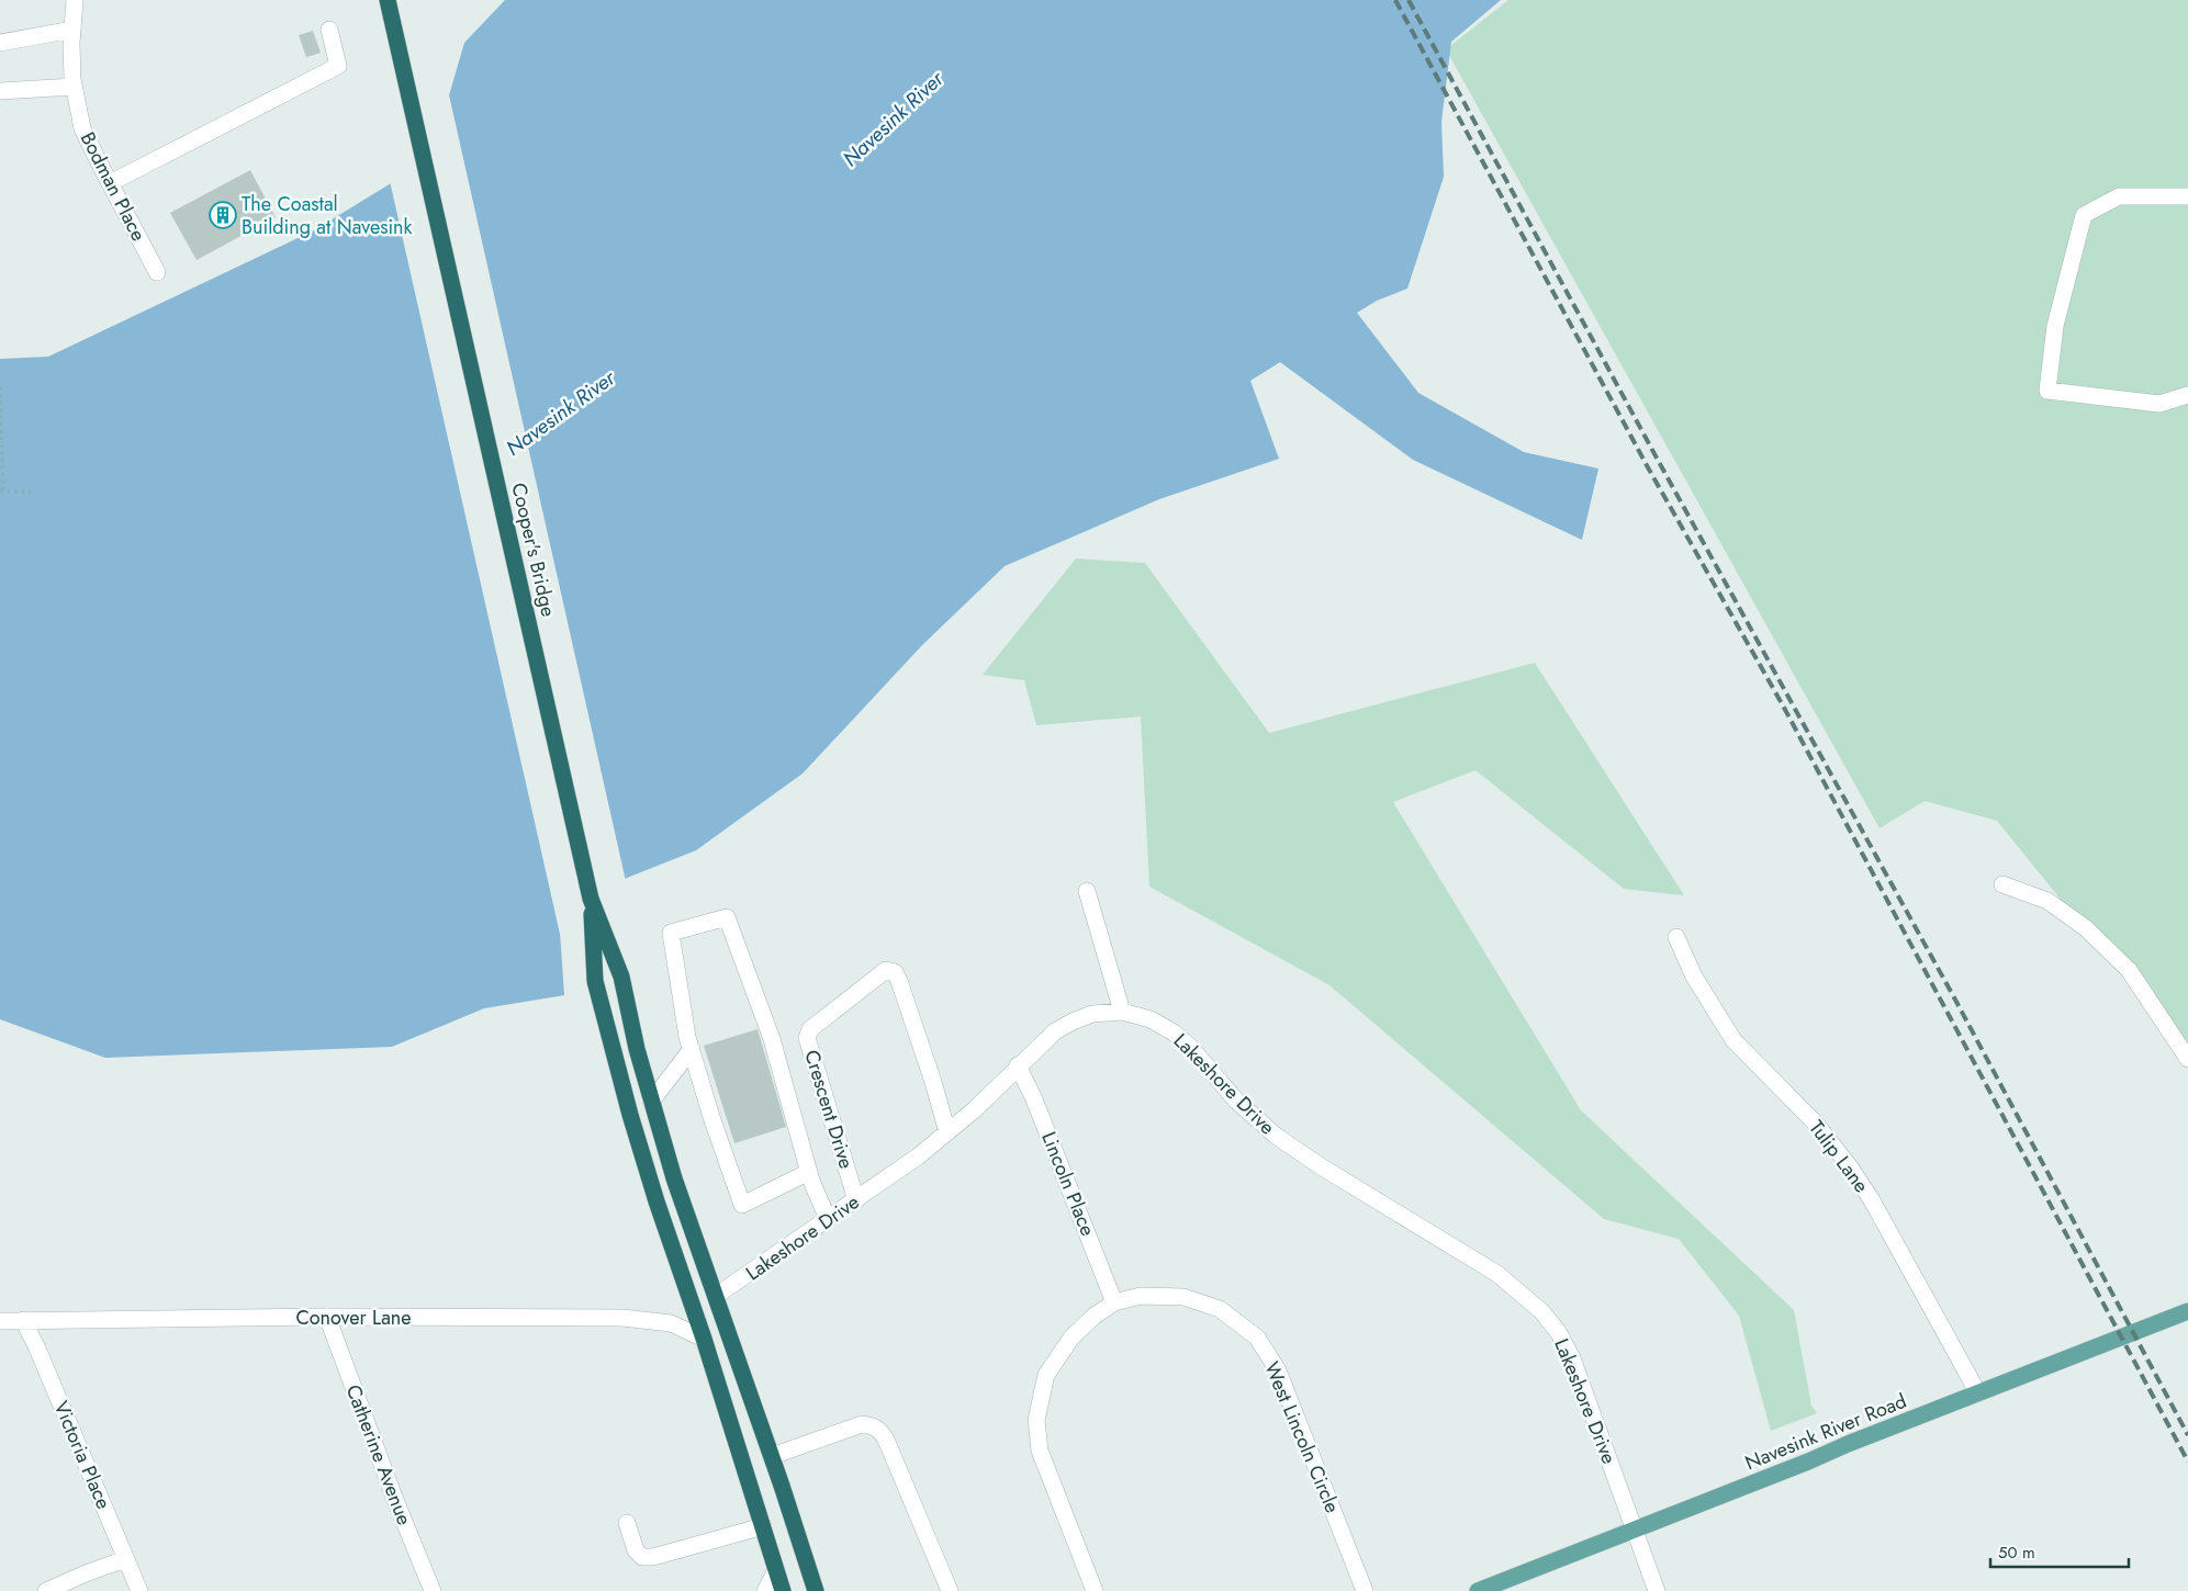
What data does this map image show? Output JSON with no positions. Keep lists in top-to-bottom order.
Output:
{
  "streets": {
    "highway": ["Cooper's Bridge"],
    "main road": ["Navesink River Road"],
    "street": [
      "Bodman Place",
      "Lakeshore Drive",
      "Crescent Drive",
      "Tulip Lane",
      "Lincoln Place",
      "Conover Lane",
      "West Lincoln Circle",
      "Victoria Place",
      "Catherine Avenue"
    ]
  },
  "crossings": [
    ["Lakeshore Drive", "Crescent Drive"],
    ["Lakeshore Drive", "Lincoln Place"],
    ["Lakeshore Drive", "Navesink River Road"],
    ["Tulip Lane", "Navesink River Road"],
    ["Lincoln Place", "West Lincoln Circle"],
    ["Conover Lane", "Victoria Place"],
    ["Conover Lane", "Catherine Avenue"]
  ],
  "water": ["Navesink River"],
  "places": {
    "building": ["The Coastal Building at Navesink"]
  },
  "scale_bar": "50 m"
}
